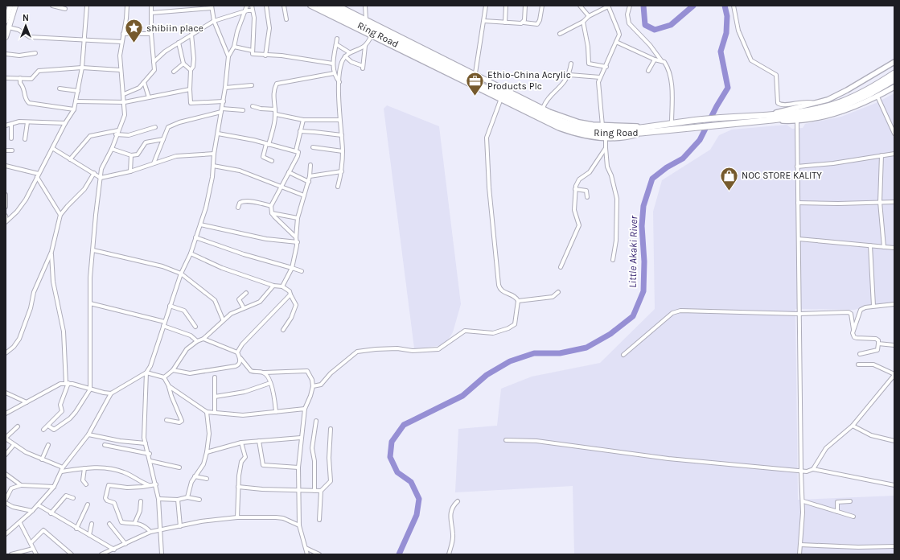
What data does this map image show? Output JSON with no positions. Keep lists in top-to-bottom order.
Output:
{
  "streets": {
    "highway": ["Ring Road"]
  },
  "water": ["Little Akaki River"],
  "places": {
    "place": ["shibiin place"],
    "office": ["Ethio-China Acrylic Products Plc"],
    "shop": ["NOC STORE KALITY"]
  },
  "north": "top"
}
